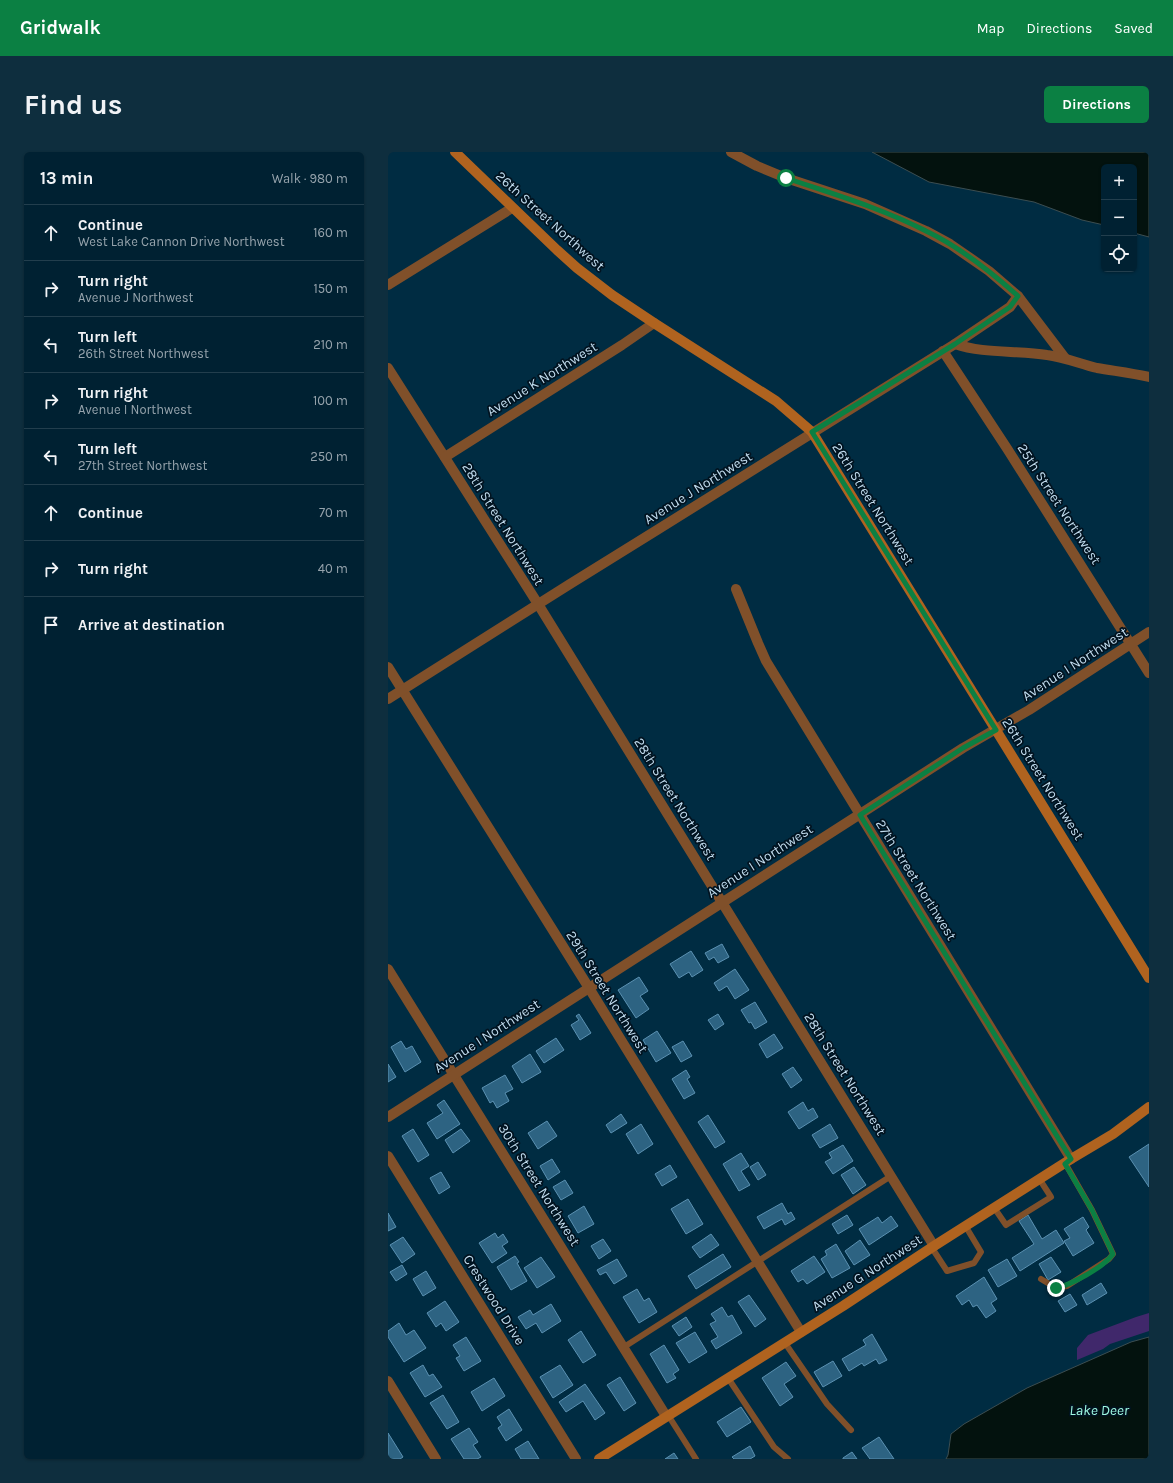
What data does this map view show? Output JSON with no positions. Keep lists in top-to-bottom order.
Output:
{
  "streets": {
    "street": [
      "26th Street Northwest",
      "Avenue K Northwest",
      "Avenue J Northwest",
      "25th Street Northwest",
      "28th Street Northwest",
      "Avenue I Northwest",
      "27th Street Northwest",
      "29th Street Northwest",
      "30th Street Northwest",
      "Avenue G Northwest",
      "Crestwood Drive"
    ]
  },
  "crossings": [
    ["26th Street Northwest", "Avenue K Northwest"],
    ["26th Street Northwest", "Avenue J Northwest"],
    ["26th Street Northwest", "Avenue I Northwest"],
    ["Avenue K Northwest", "28th Street Northwest"],
    ["Avenue J Northwest", "25th Street Northwest"],
    ["Avenue J Northwest", "28th Street Northwest"],
    ["Avenue J Northwest", "29th Street Northwest"],
    ["25th Street Northwest", "Avenue I Northwest"],
    ["28th Street Northwest", "Avenue I Northwest"],
    ["28th Street Northwest", "Avenue G Northwest"],
    ["Avenue I Northwest", "27th Street Northwest"],
    ["Avenue I Northwest", "29th Street Northwest"],
    ["Avenue I Northwest", "30th Street Northwest"],
    ["27th Street Northwest", "Avenue G Northwest"],
    ["29th Street Northwest", "Avenue G Northwest"],
    ["30th Street Northwest", "Avenue G Northwest"]
  ],
  "water": ["Lake Deer"],
  "page": {
    "header": "Gridwalk",
    "nav": ["Map", "Directions", "Saved"],
    "buttons": "Directions",
    "title": "Find us",
    "heading": ["13 min", "Walk · 980 m"],
    "map_buttons": ["+", "−"],
    "list": [
      ["Continue", "West Lake Cannon Drive Northwest", "160 m"],
      ["Turn right", "Avenue J Northwest", "150 m"],
      ["Turn left", "26th Street Northwest", "210 m"],
      ["Turn right", "Avenue I Northwest", "100 m"],
      ["Turn left", "27th Street Northwest", "250 m"],
      ["Continue", "70 m"],
      ["Turn right", "40 m"],
      "Arrive at destination"
    ]
  }
}
